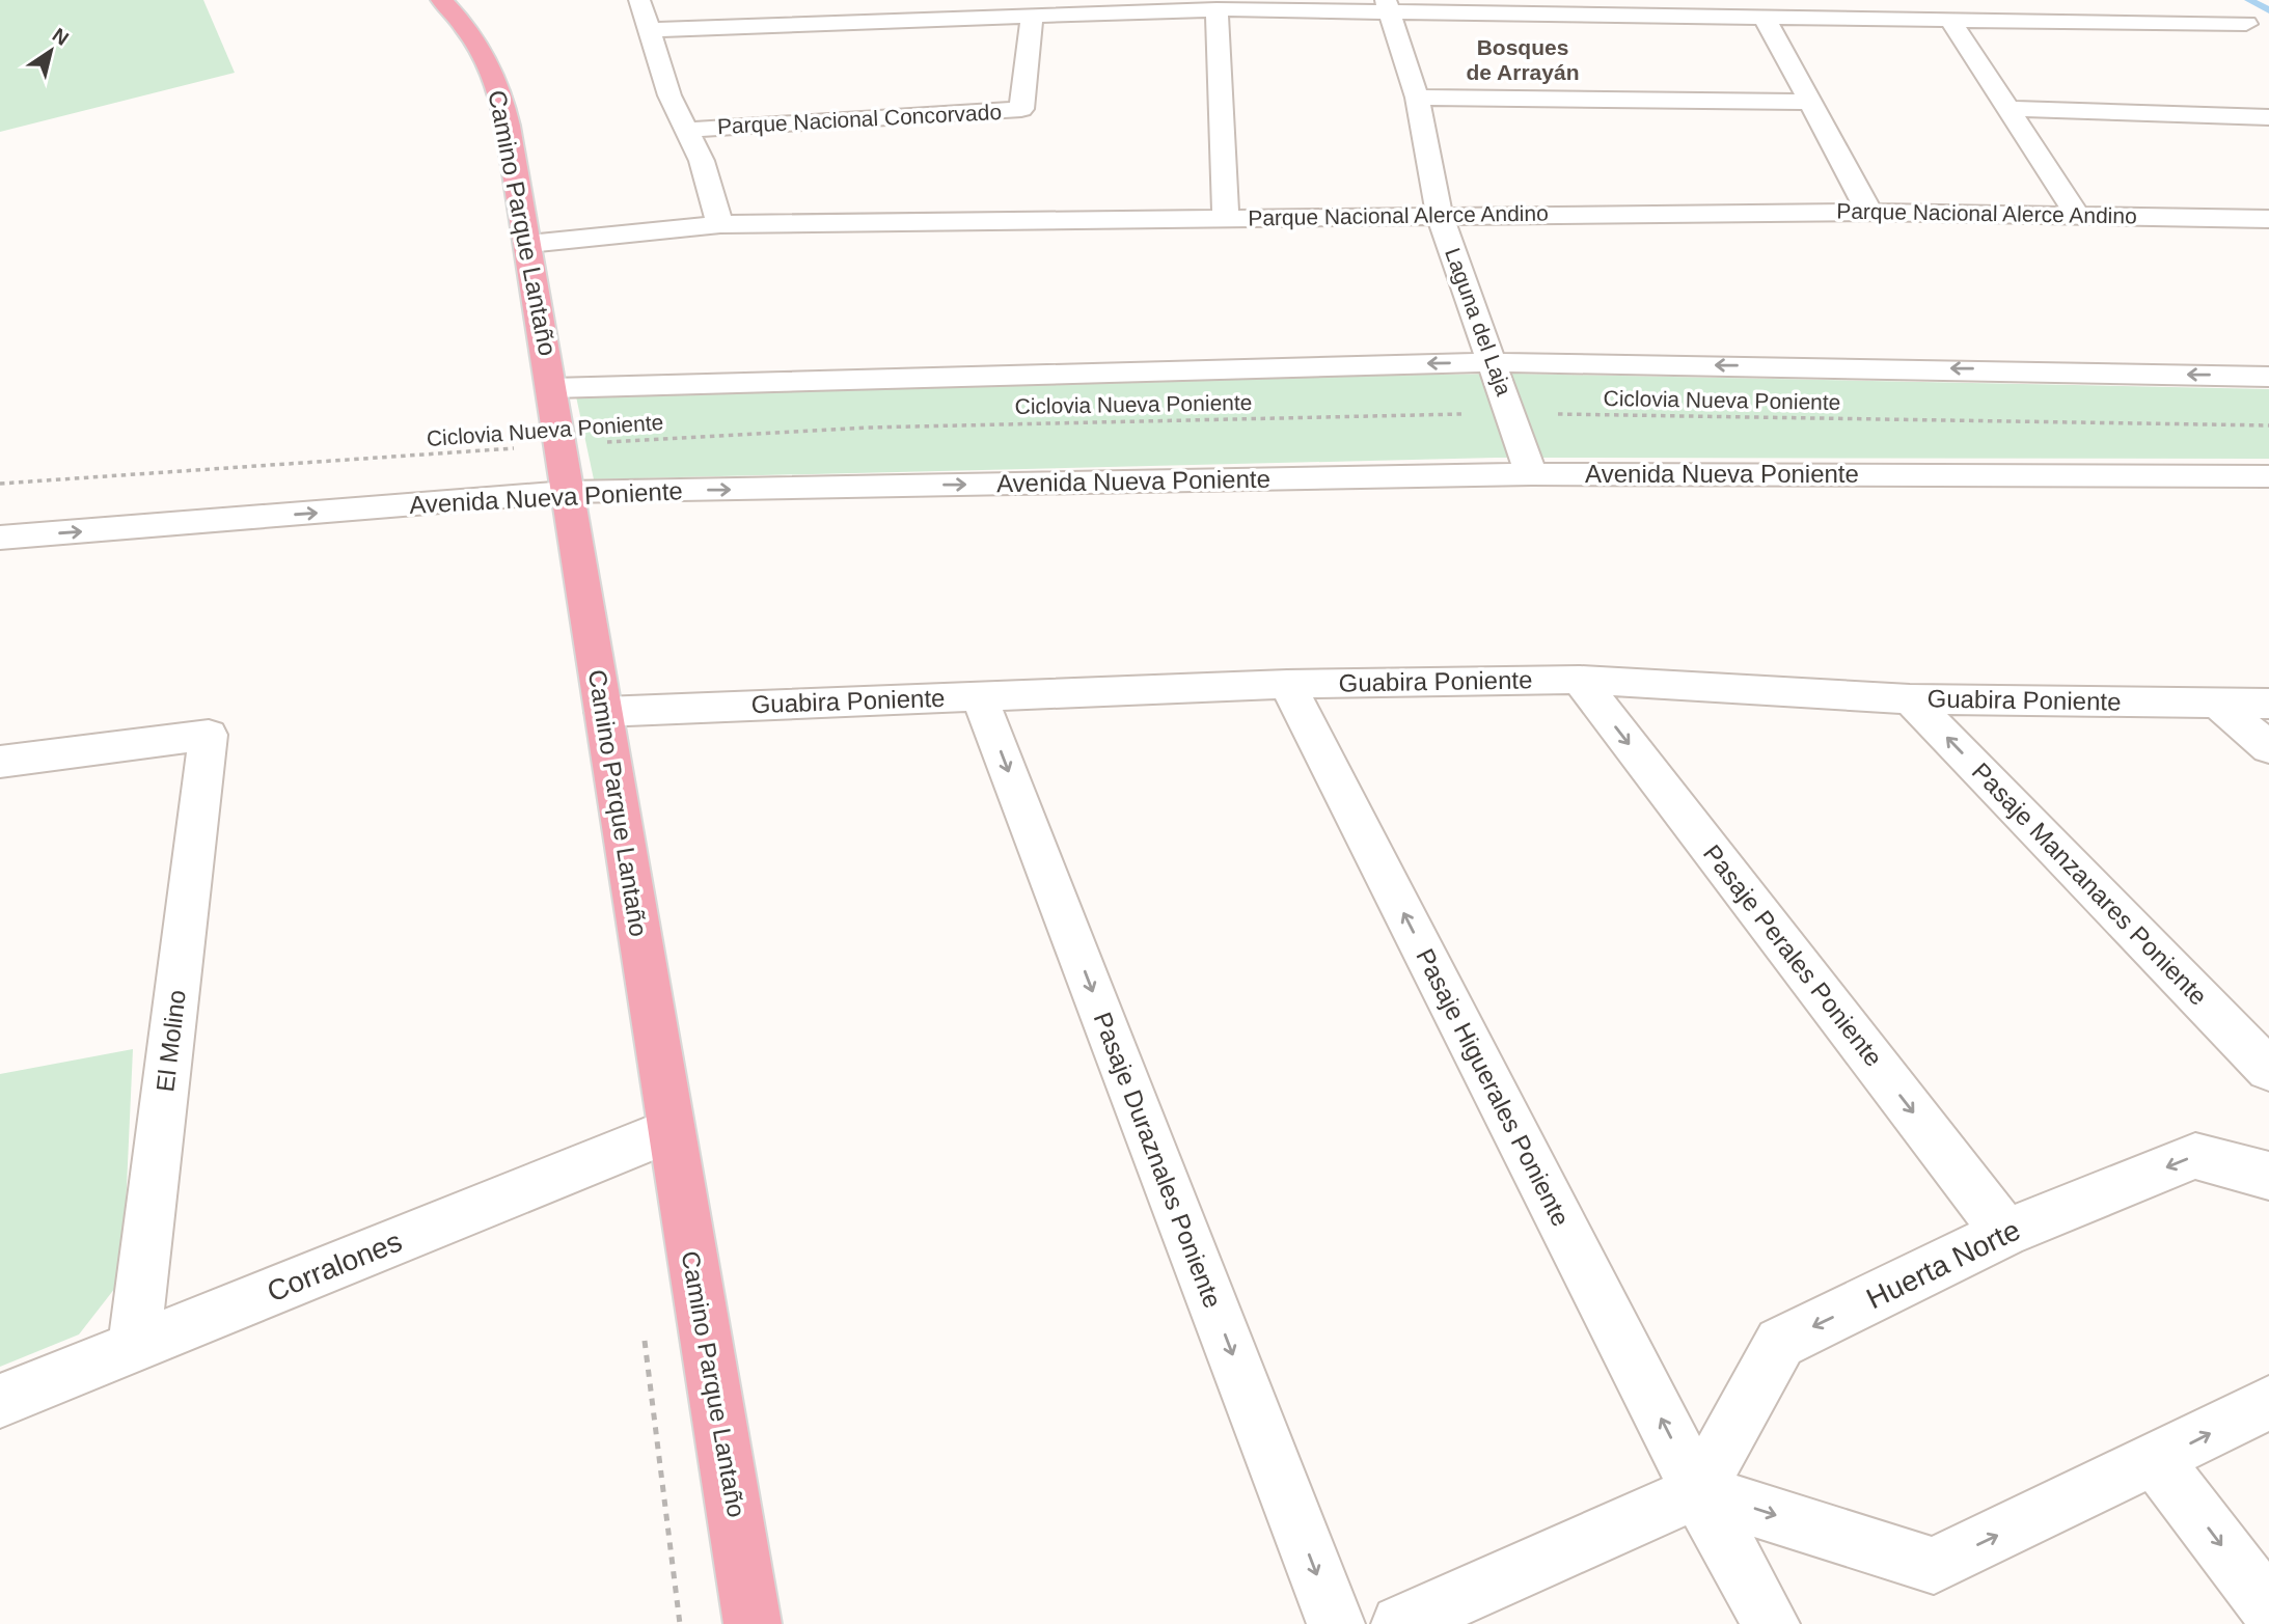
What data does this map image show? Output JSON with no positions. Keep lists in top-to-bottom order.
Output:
{
  "streets": {
    "main road": ["Camino Parque Lantaño"],
    "street": [
      "Parque Nacional Concorvado",
      "Parque Nacional Alerce Andino",
      "Laguna del Laja",
      "Avenida Nueva Poniente",
      "Guabira Poniente",
      "Pasaje Manzanares Poniente",
      "Pasaje Perales Poniente",
      "El Molino",
      "Pasaje Higuerales Poniente",
      "Pasaje Duraznales Poniente",
      "Huerta Norte",
      "Corralones"
    ],
    "path": ["Ciclovia Nueva Poniente"]
  },
  "crossings": [
    ["Parque Nacional Alerce Andino", "Camino Parque Lantaño"],
    ["Parque Nacional Alerce Andino", "Laguna del Laja"],
    ["Camino Parque Lantaño", "Ciclovia Nueva Poniente"],
    ["Camino Parque Lantaño", "Avenida Nueva Poniente"],
    ["Camino Parque Lantaño", "Guabira Poniente"],
    ["Camino Parque Lantaño", "Corralones"],
    ["Laguna del Laja", "Ciclovia Nueva Poniente"],
    ["Laguna del Laja", "Avenida Nueva Poniente"],
    ["Guabira Poniente", "Pasaje Manzanares Poniente"],
    ["Guabira Poniente", "Pasaje Perales Poniente"],
    ["Guabira Poniente", "Pasaje Higuerales Poniente"],
    ["Guabira Poniente", "Pasaje Duraznales Poniente"],
    ["Pasaje Perales Poniente", "Huerta Norte"],
    ["El Molino", "Corralones"],
    ["Pasaje Higuerales Poniente", "Huerta Norte"]
  ],
  "one_way": [
    "Pasaje Manzanares Poniente",
    "Pasaje Perales Poniente",
    "Pasaje Higuerales Poniente",
    "Pasaje Duraznales Poniente",
    "Huerta Norte"
  ],
  "districts": ["Bosques de Arrayán"],
  "north": "top right"
}
